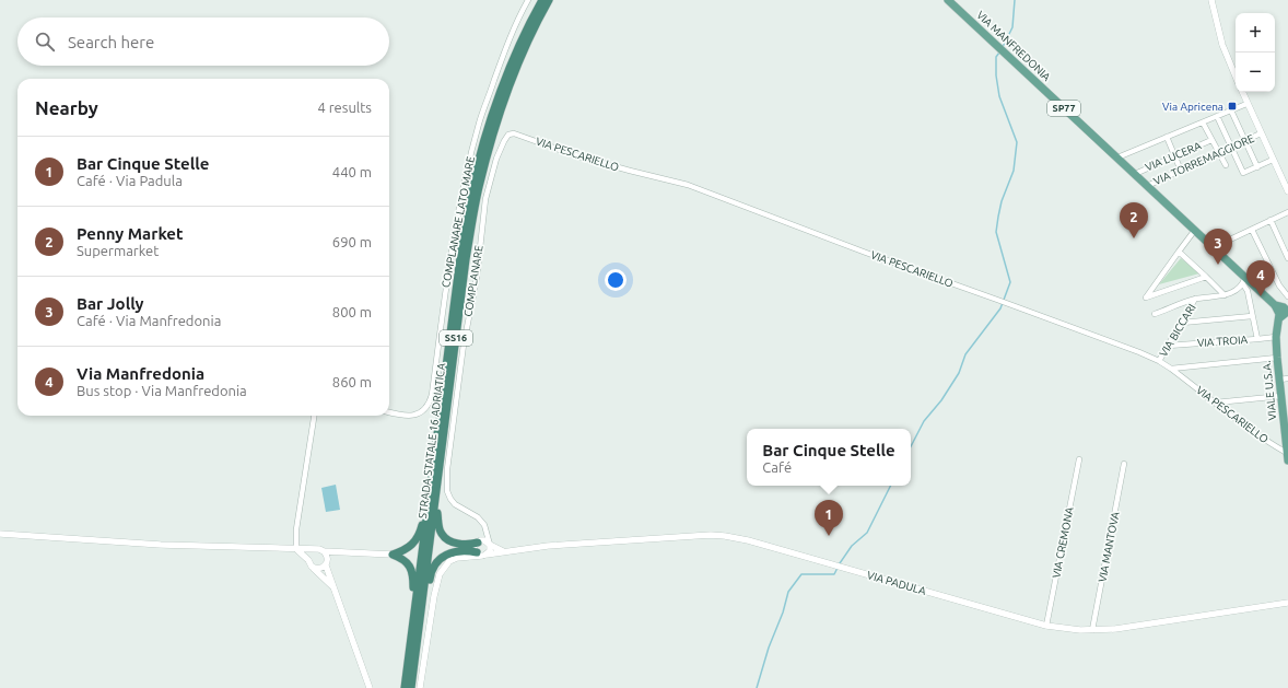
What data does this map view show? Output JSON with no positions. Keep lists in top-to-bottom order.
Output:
{
  "streets": {
    "highway": ["SS16", "STRADA STATALE 16 ADRIATICA"],
    "main road": ["VIA MANFREDONIA", "SP77", "VIALE U.S.A."],
    "street": [
      "VIA PESCARIELLO",
      "VIA LUCERA",
      "VIA TORREMAGGIORE",
      "COMPLANARE LATO MARE",
      "COMPLANARE",
      "VIA BICCARI",
      "VIA TROIA",
      "VIA CREMONA",
      "VIA MANTOVA",
      "VIA PADULA"
    ]
  },
  "crossings": [
    ["VIA MANFREDONIA", "VIA LUCERA"],
    ["VIA MANFREDONIA", "VIA TORREMAGGIORE"],
    ["VIA MANFREDONIA", "VIA BICCARI"],
    ["VIA MANFREDONIA", "VIALE U.S.A."],
    ["VIA PESCARIELLO", "COMPLANARE"],
    ["VIA PESCARIELLO", "VIA BICCARI"],
    ["VIA PESCARIELLO", "VIALE U.S.A."],
    ["VIA BICCARI", "VIA TROIA"],
    ["VIA TROIA", "VIALE U.S.A."],
    ["VIA CREMONA", "VIA PADULA"],
    ["VIA MANTOVA", "VIA PADULA"]
  ],
  "places": {
    "transit": ["Via Apricena"]
  },
  "page": {
    "map_buttons": ["+", "−"],
    "search": "Search here",
    "heading": ["Nearby", "4 results"],
    "list": [
      {
        "mark": "1",
        "name": "Bar Cinque Stelle",
        "note": "Café · Via Padula",
        "value": "440 m"
      },
      {
        "mark": "2",
        "name": "Penny Market",
        "note": "Supermarket",
        "value": "690 m"
      },
      {
        "mark": "3",
        "name": "Bar Jolly",
        "note": "Café · Via Manfredonia",
        "value": "800 m"
      },
      {
        "mark": "4",
        "name": "Via Manfredonia",
        "note": "Bus stop · Via Manfredonia",
        "value": "860 m"
      }
    ],
    "pins": [
      "2",
      "3",
      "4",
      "1"
    ],
    "popup": ["Bar Cinque Stelle", "Café"]
  }
}
